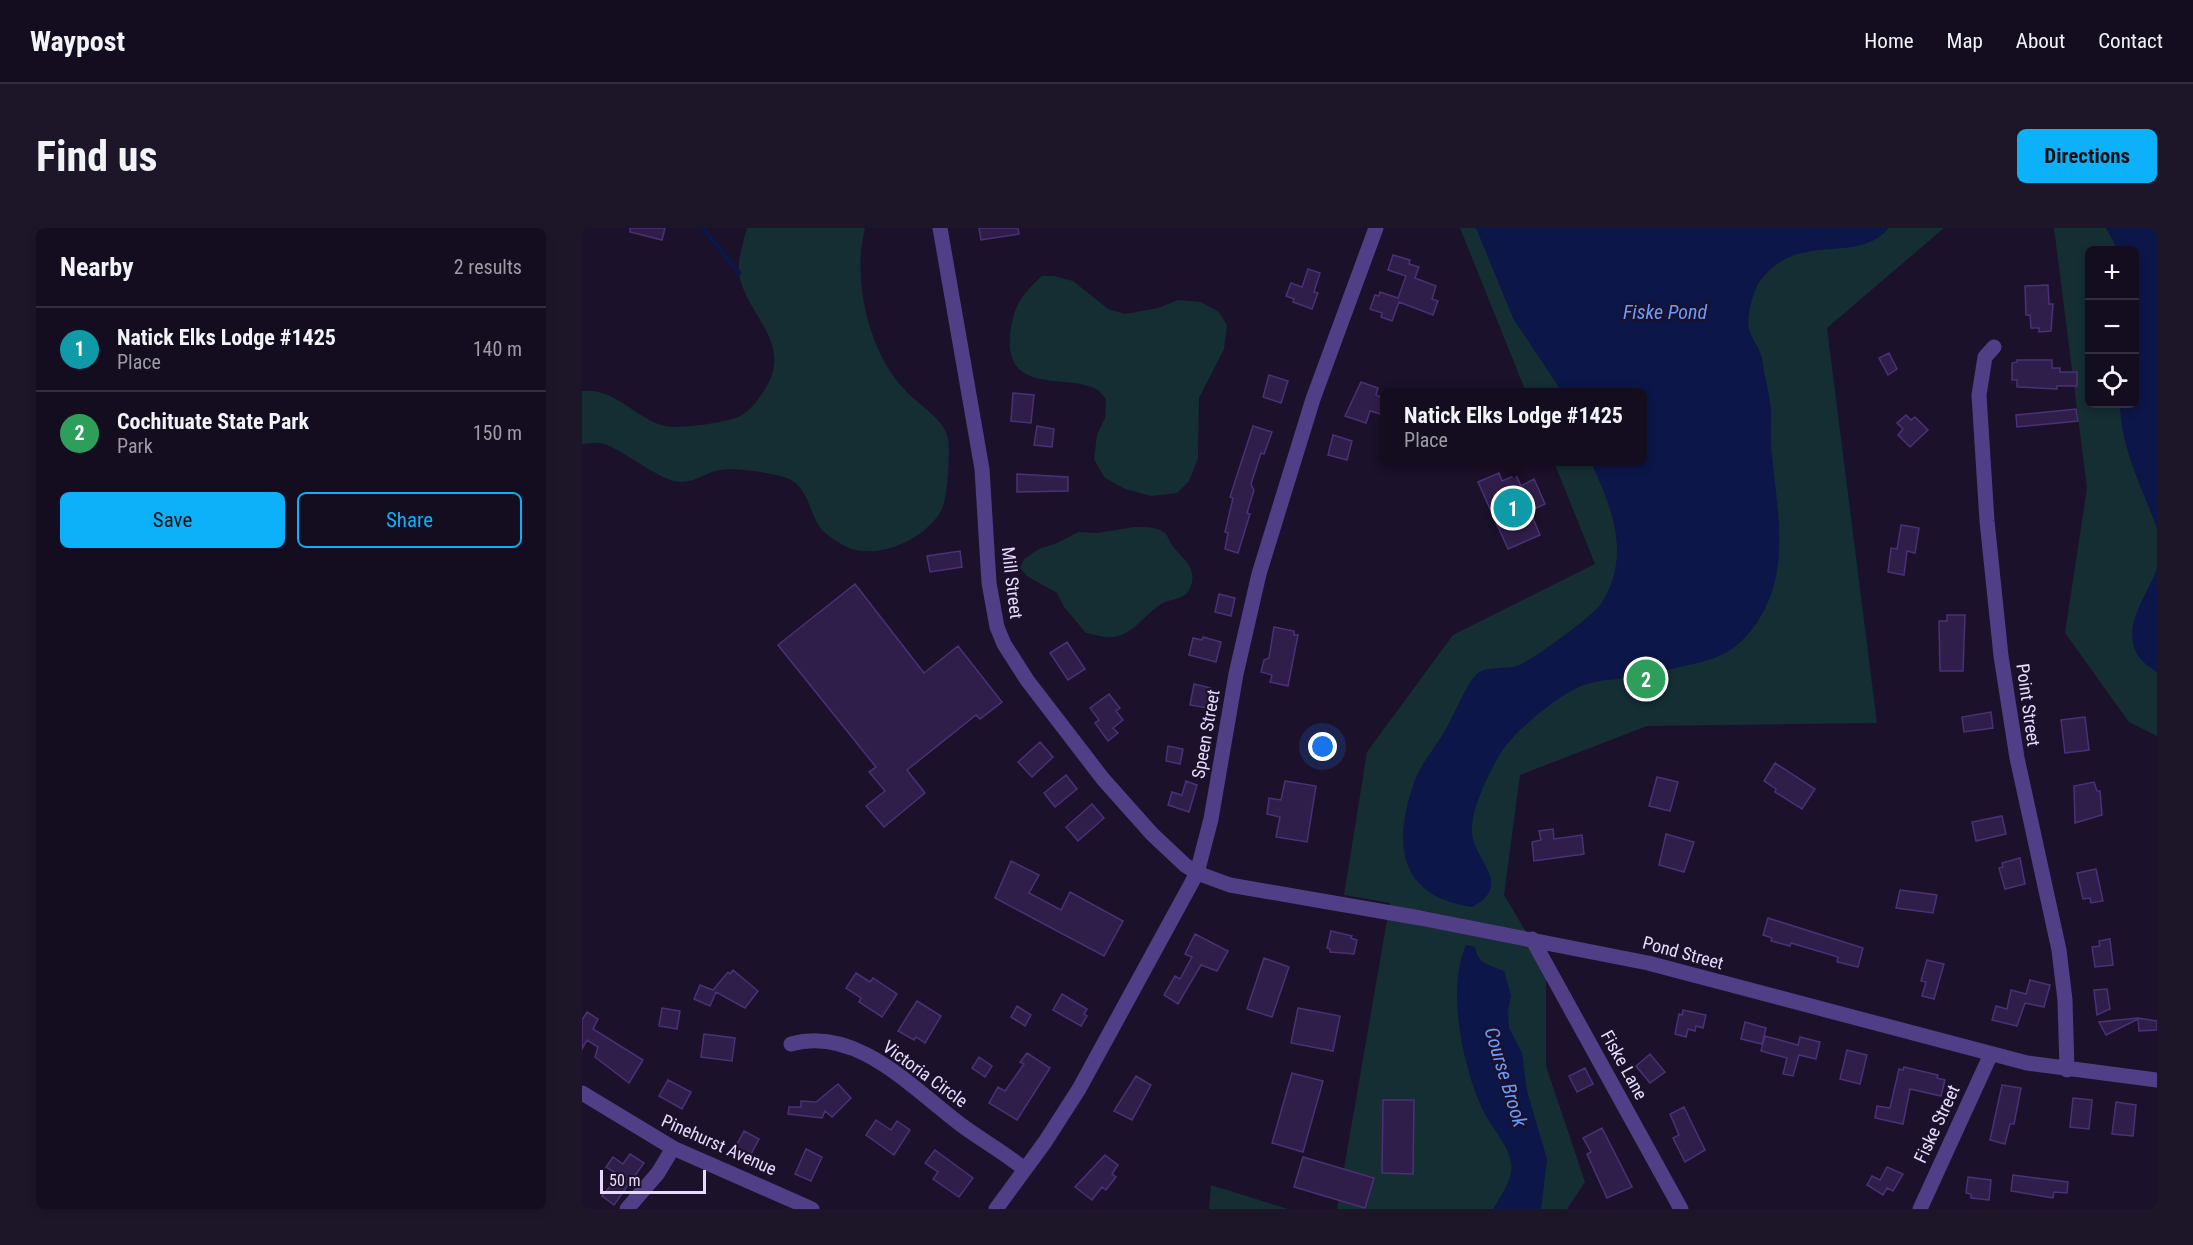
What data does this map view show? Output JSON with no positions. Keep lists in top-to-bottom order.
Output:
{
  "streets": {
    "street": [
      "Mill Street",
      "Point Street",
      "Speen Street",
      "Pond Street",
      "Fiske Lane",
      "Victoria Circle",
      "Fiske Street",
      "Pinehurst Avenue"
    ]
  },
  "crossings": [
    ["Mill Street", "Speen Street"],
    ["Mill Street", "Pond Street"],
    ["Point Street", "Pond Street"],
    ["Speen Street", "Pond Street"],
    ["Speen Street", "Victoria Circle"],
    ["Pond Street", "Fiske Lane"],
    ["Pond Street", "Fiske Street"]
  ],
  "water": ["Fiske Pond", "Course Brook"],
  "scale_bar": "50 m",
  "page": {
    "header": "Waypost",
    "nav": [
      "Home",
      "Map",
      "About",
      "Contact"
    ],
    "buttons": [
      "Directions",
      ["Save", "Share"]
    ],
    "title": "Find us",
    "heading": ["Nearby", "2 results"],
    "map_buttons": ["+", "−"],
    "list": [
      {
        "mark": "1",
        "name": "Natick Elks Lodge #1425",
        "note": "Place",
        "value": "140 m"
      },
      {
        "mark": "2",
        "name": "Cochituate State Park",
        "note": "Park",
        "value": "150 m"
      }
    ],
    "popup": ["Natick Elks Lodge #1425", "Place"],
    "pins": ["1", "2"],
    "scale": "50 m"
  }
}
